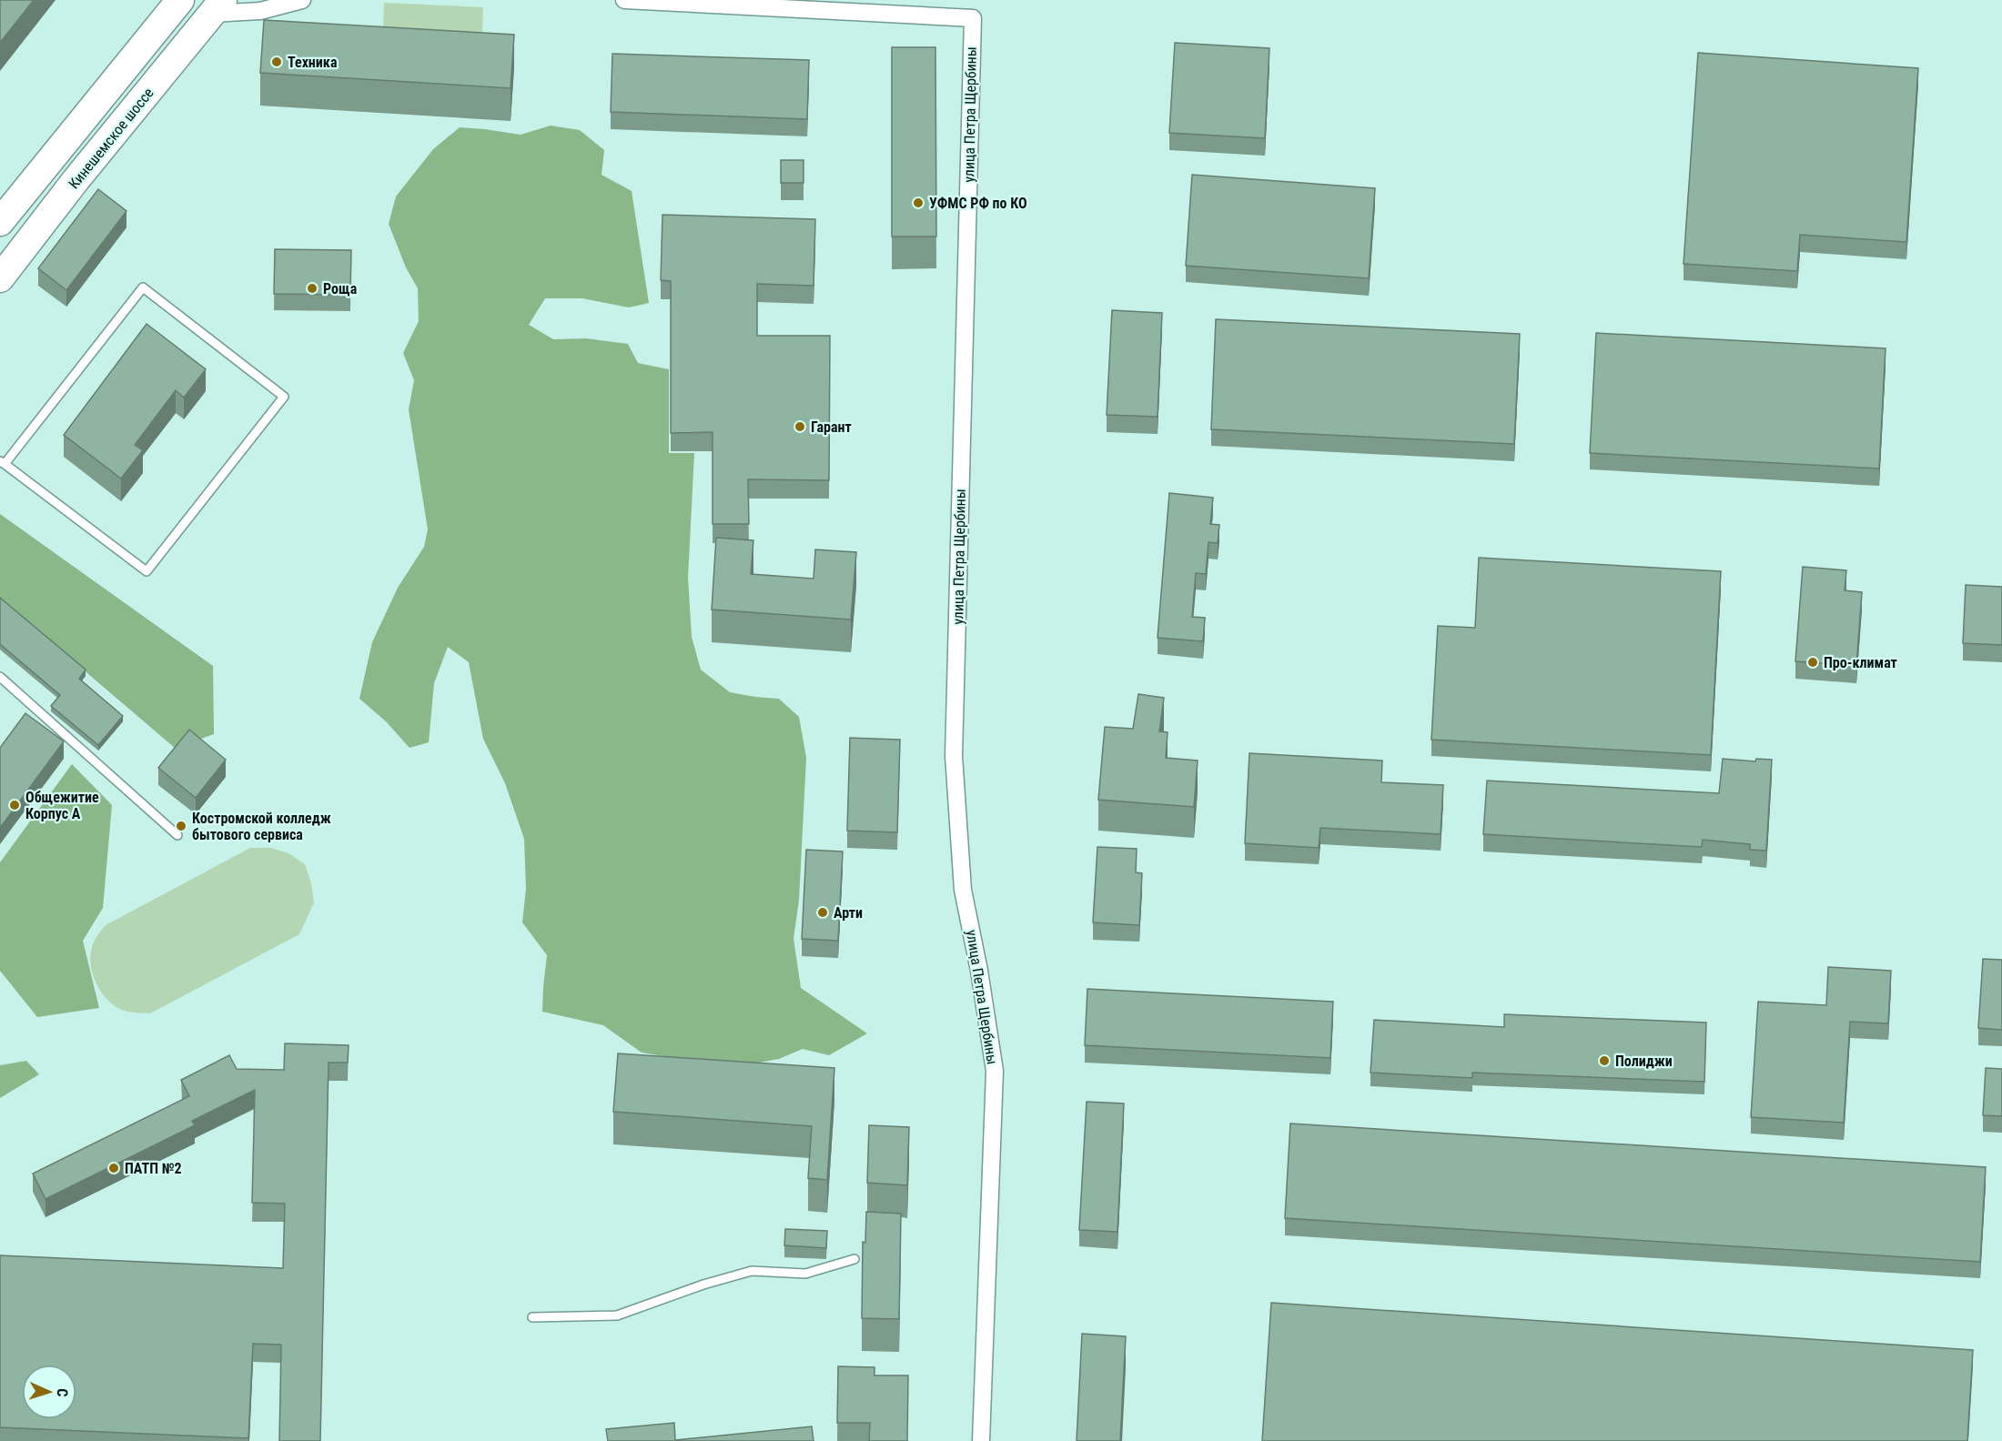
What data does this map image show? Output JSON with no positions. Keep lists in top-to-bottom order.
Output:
{
  "streets": {
    "main road": ["Кинешемское шоссе"],
    "street": ["улица Петра Щербины"]
  },
  "places": [
    "Техника",
    "УФМС РФ по КО",
    "Роща",
    "Гарант",
    "Про-климат",
    "Общежитие Корпус А",
    "Костромской колледж бытового сервиса",
    "Арти",
    "Полиджи",
    "ПАТП №2"
  ],
  "north": "right"
}
